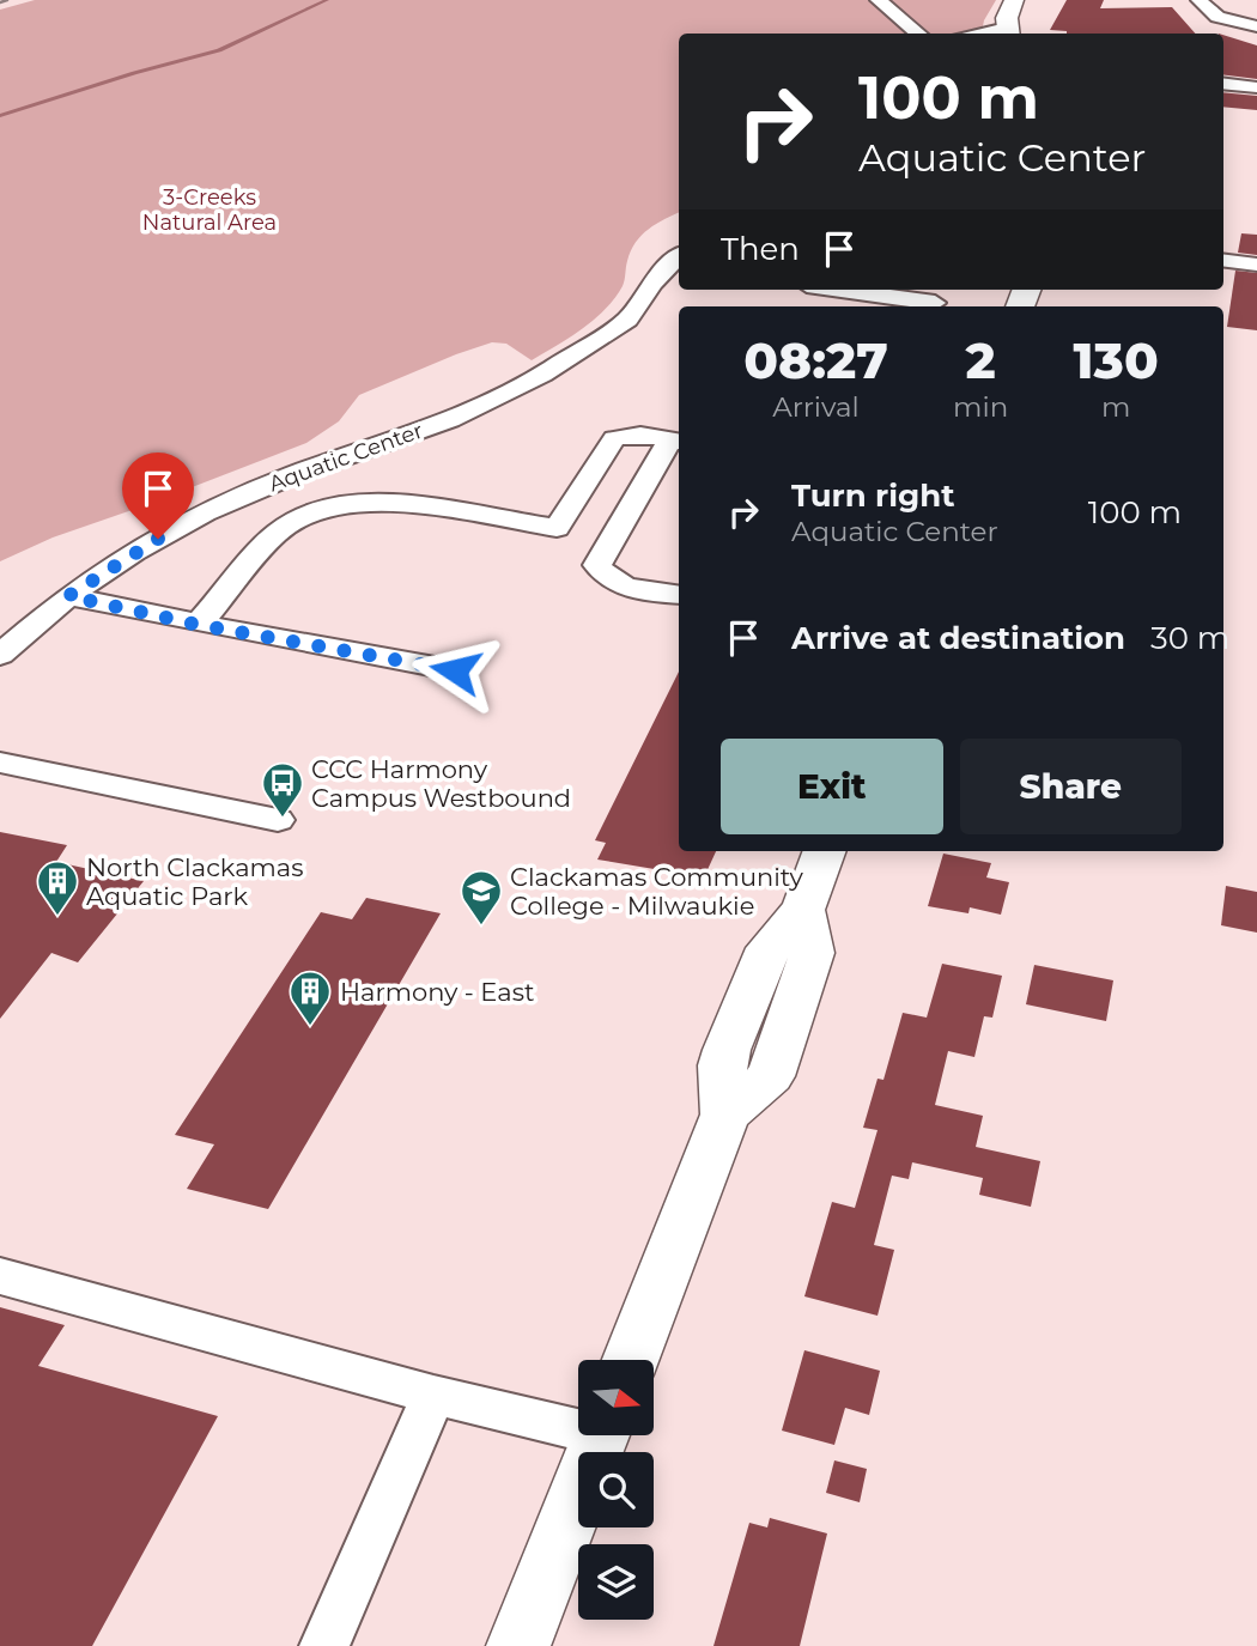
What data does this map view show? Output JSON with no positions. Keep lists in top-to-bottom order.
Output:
{
  "streets": {
    "street": ["Aquatic Center"]
  },
  "parks": ["3-Creeks Natural Area"],
  "places": {
    "bus stop": ["CCC Harmony Campus Westbound"],
    "building": ["North Clackamas Aquatic Park", "Harmony - East"],
    "school or university": ["Clackamas Community College - Milwaukie"]
  },
  "north": "right",
  "page": {
    "turn": ["100 m", "Aquatic Center"],
    "then": "Then",
    "eta": [
      "08:27",
      "Arrival",
      "2",
      "min",
      "130",
      "m"
    ],
    "list": [
      {
        "name": "Turn right",
        "note": "Aquatic Center",
        "value": "100 m"
      },
      {
        "name": "Arrive at destination",
        "value": "30 m"
      }
    ],
    "buttons": ["Exit", "Share"]
  }
}
